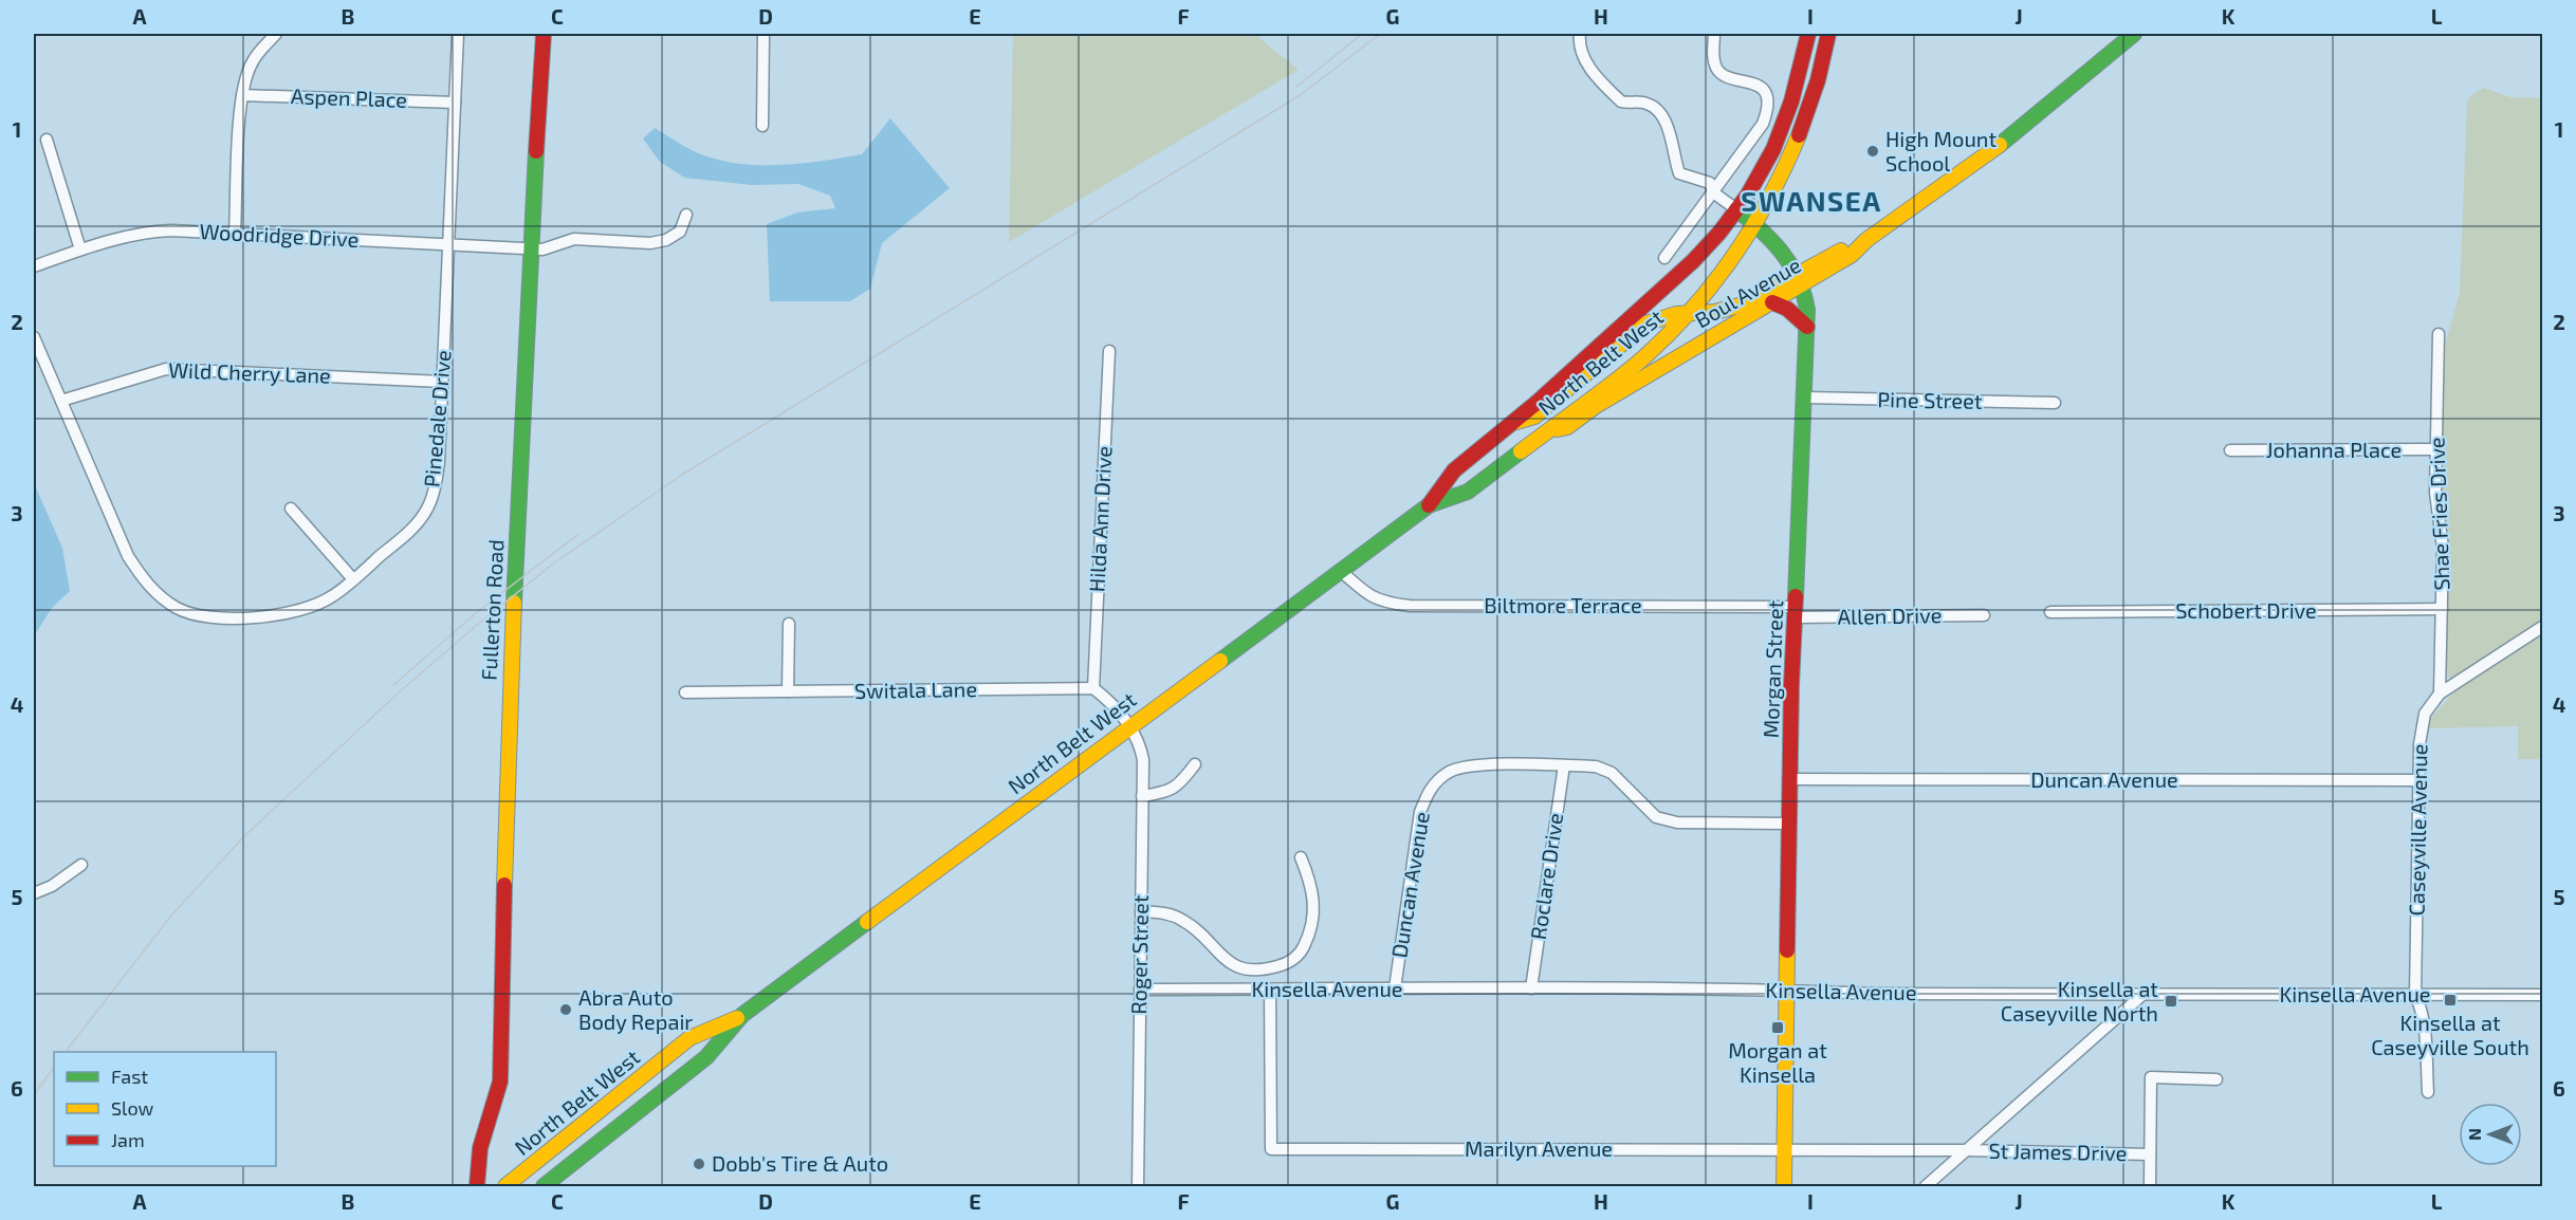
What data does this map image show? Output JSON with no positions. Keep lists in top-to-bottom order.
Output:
{
  "streets": {
    "street": [
      "Aspen Place",
      "Woodridge Drive",
      "Boul Avenue",
      "North Belt West",
      "Wild Cherry Lane",
      "Pine Street",
      "Pinedale Drive",
      "Johanna Place",
      "Shae Fries Drive",
      "Hilda Ann Drive",
      "Biltmore Terrace",
      "Fullerton Road",
      "Schobert Drive",
      "Allen Drive",
      "Morgan Street",
      "Switala Lane",
      "Duncan Avenue",
      "Caseyville Avenue",
      "Roclare Drive",
      "Roger Street",
      "Kinsella Avenue",
      "Marilyn Avenue",
      "St James Drive"
    ]
  },
  "crossings": [
    ["Aspen Place", "Pinedale Drive"],
    ["Woodridge Drive", "Pinedale Drive"],
    ["Woodridge Drive", "Fullerton Road"],
    ["Boul Avenue", "North Belt West"],
    ["Boul Avenue", "Morgan Street"],
    ["North Belt West", "Biltmore Terrace"],
    ["North Belt West", "Roger Street"],
    ["Wild Cherry Lane", "Pinedale Drive"],
    ["Pine Street", "Morgan Street"],
    ["Johanna Place", "Shae Fries Drive"],
    ["Shae Fries Drive", "Schobert Drive"],
    ["Shae Fries Drive", "Caseyville Avenue"],
    ["Hilda Ann Drive", "Switala Lane"],
    ["Biltmore Terrace", "Allen Drive"],
    ["Biltmore Terrace", "Morgan Street"],
    ["Allen Drive", "Morgan Street"],
    ["Morgan Street", "Duncan Avenue"],
    ["Morgan Street", "Kinsella Avenue"],
    ["Morgan Street", "Marilyn Avenue"],
    ["Duncan Avenue", "Caseyville Avenue"],
    ["Duncan Avenue", "Roclare Drive"],
    ["Duncan Avenue", "Kinsella Avenue"],
    ["Caseyville Avenue", "Kinsella Avenue"],
    ["Roclare Drive", "Kinsella Avenue"],
    ["Roger Street", "Kinsella Avenue"],
    ["Kinsella Avenue", "Marilyn Avenue"],
    ["Marilyn Avenue", "St James Drive"]
  ],
  "districts": ["SWANSEA"],
  "places": {
    "other": ["High Mount School", "Abra Auto Body Repair", "Dobb's Tire & Auto"],
    "transit": ["Kinsella at Caseyville South", "Kinsella at Caseyville North", "Morgan at Kinsella"]
  },
  "legend": ["Fast", "Slow", "Jam"],
  "north": "left",
  "grid": {
    "columns": [
      "A",
      "B",
      "C",
      "D",
      "E",
      "F",
      "G",
      "H",
      "I",
      "J",
      "K",
      "L"
    ],
    "rows": [
      "1",
      "2",
      "3",
      "4",
      "5",
      "6"
    ]
  }
}
